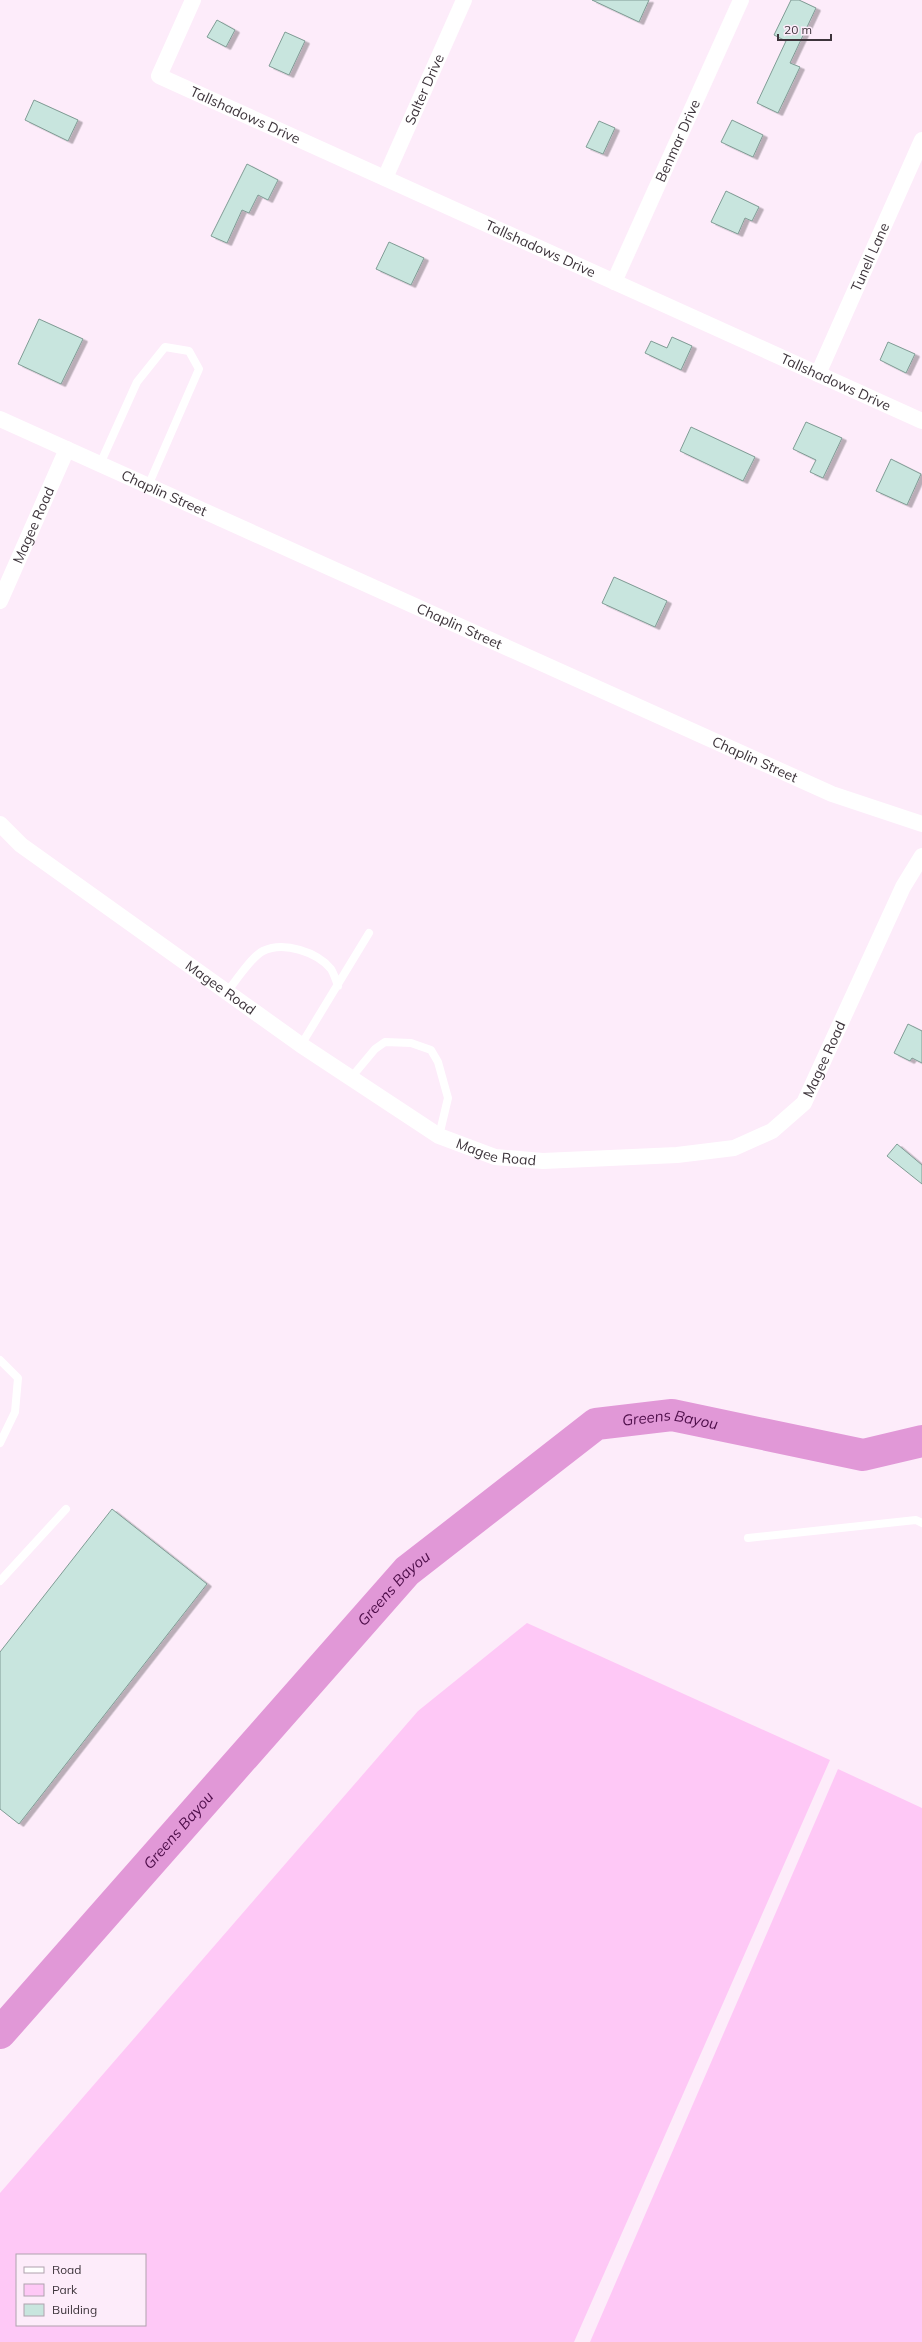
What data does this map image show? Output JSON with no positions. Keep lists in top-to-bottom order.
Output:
{
  "streets": {
    "street": [
      "Salter Drive",
      "Tallshadows Drive",
      "Benmar Drive",
      "Tunell Lane",
      "Chaplin Street",
      "Magee Road"
    ]
  },
  "crossings": [
    ["Salter Drive", "Tallshadows Drive"],
    ["Tallshadows Drive", "Benmar Drive"],
    ["Tallshadows Drive", "Tunell Lane"],
    ["Chaplin Street", "Magee Road"]
  ],
  "water": ["Greens Bayou"],
  "legend": ["Road", "Park", "Building"],
  "scale_bar": "20 m"
}
